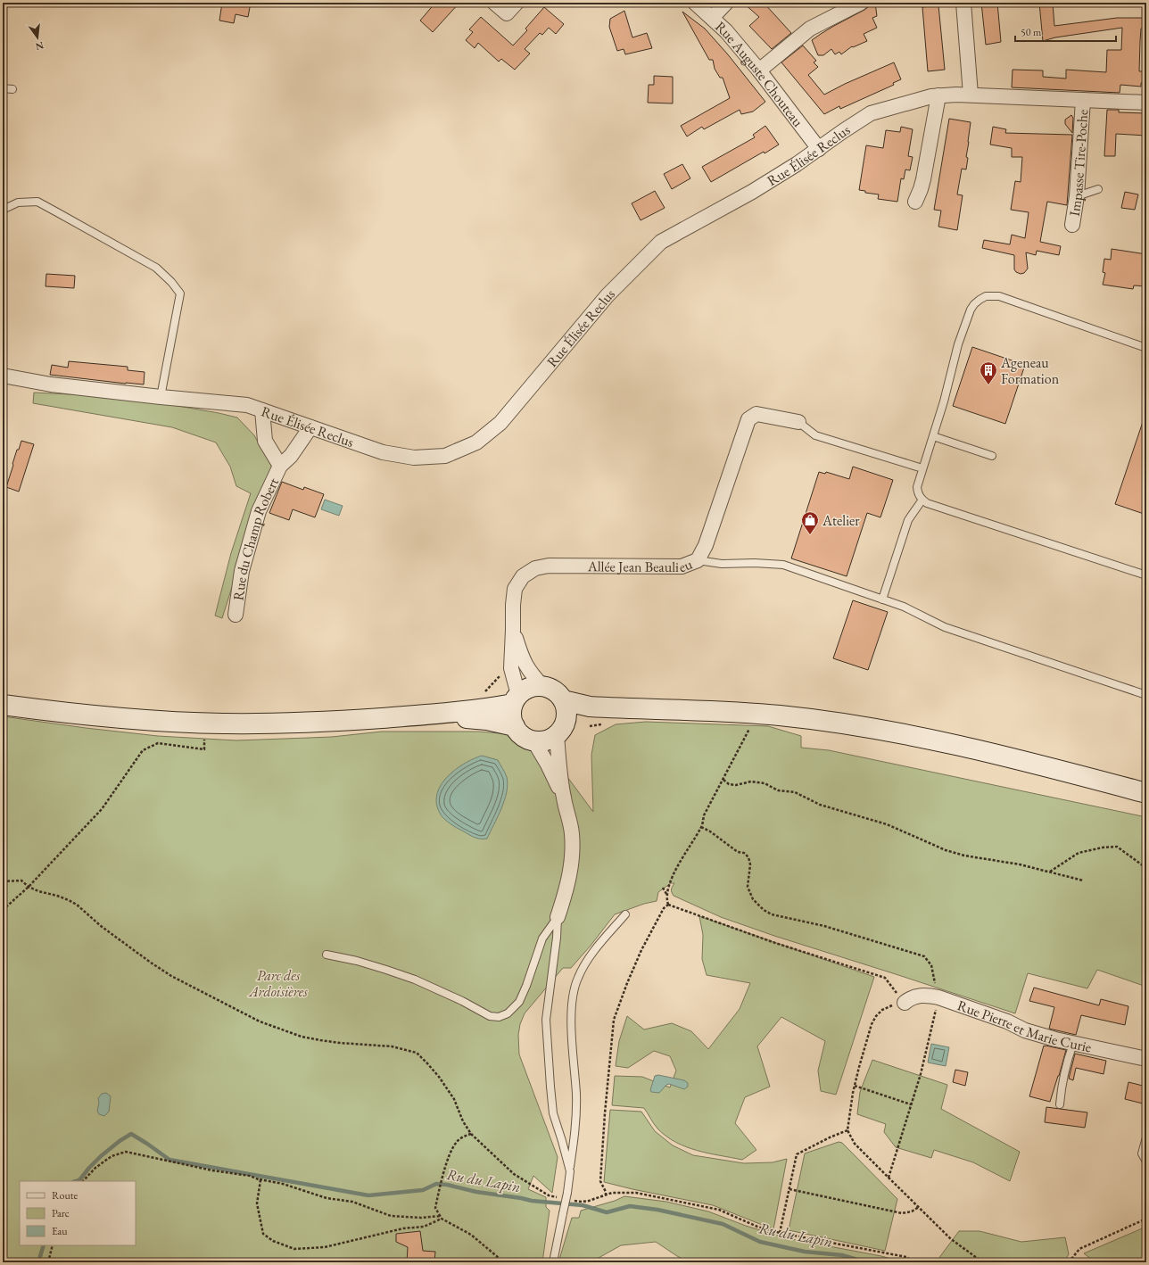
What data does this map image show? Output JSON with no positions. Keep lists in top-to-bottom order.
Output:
{
  "streets": {
    "street": [
      "Rue Auguste Chouteau",
      "Rue Élisée Reclus",
      "Impasse Tire-Poche",
      "Rue du Champ Robert",
      "Allée Jean Beaulieu",
      "Rue Pierre et Marie Curie"
    ]
  },
  "crossings": [
    ["Rue Auguste Chouteau", "Rue Élisée Reclus"],
    ["Rue Élisée Reclus", "Impasse Tire-Poche"],
    ["Rue Élisée Reclus", "Rue du Champ Robert"]
  ],
  "water": ["Ru du Lapin"],
  "parks": ["Parc des Ardoisières"],
  "places": {
    "building": ["Ageneau Formation"],
    "shop": ["Atelier"]
  },
  "legend": ["Route", "Parc", "Eau"],
  "scale_bar": "50 m",
  "north": "bottom"
}
